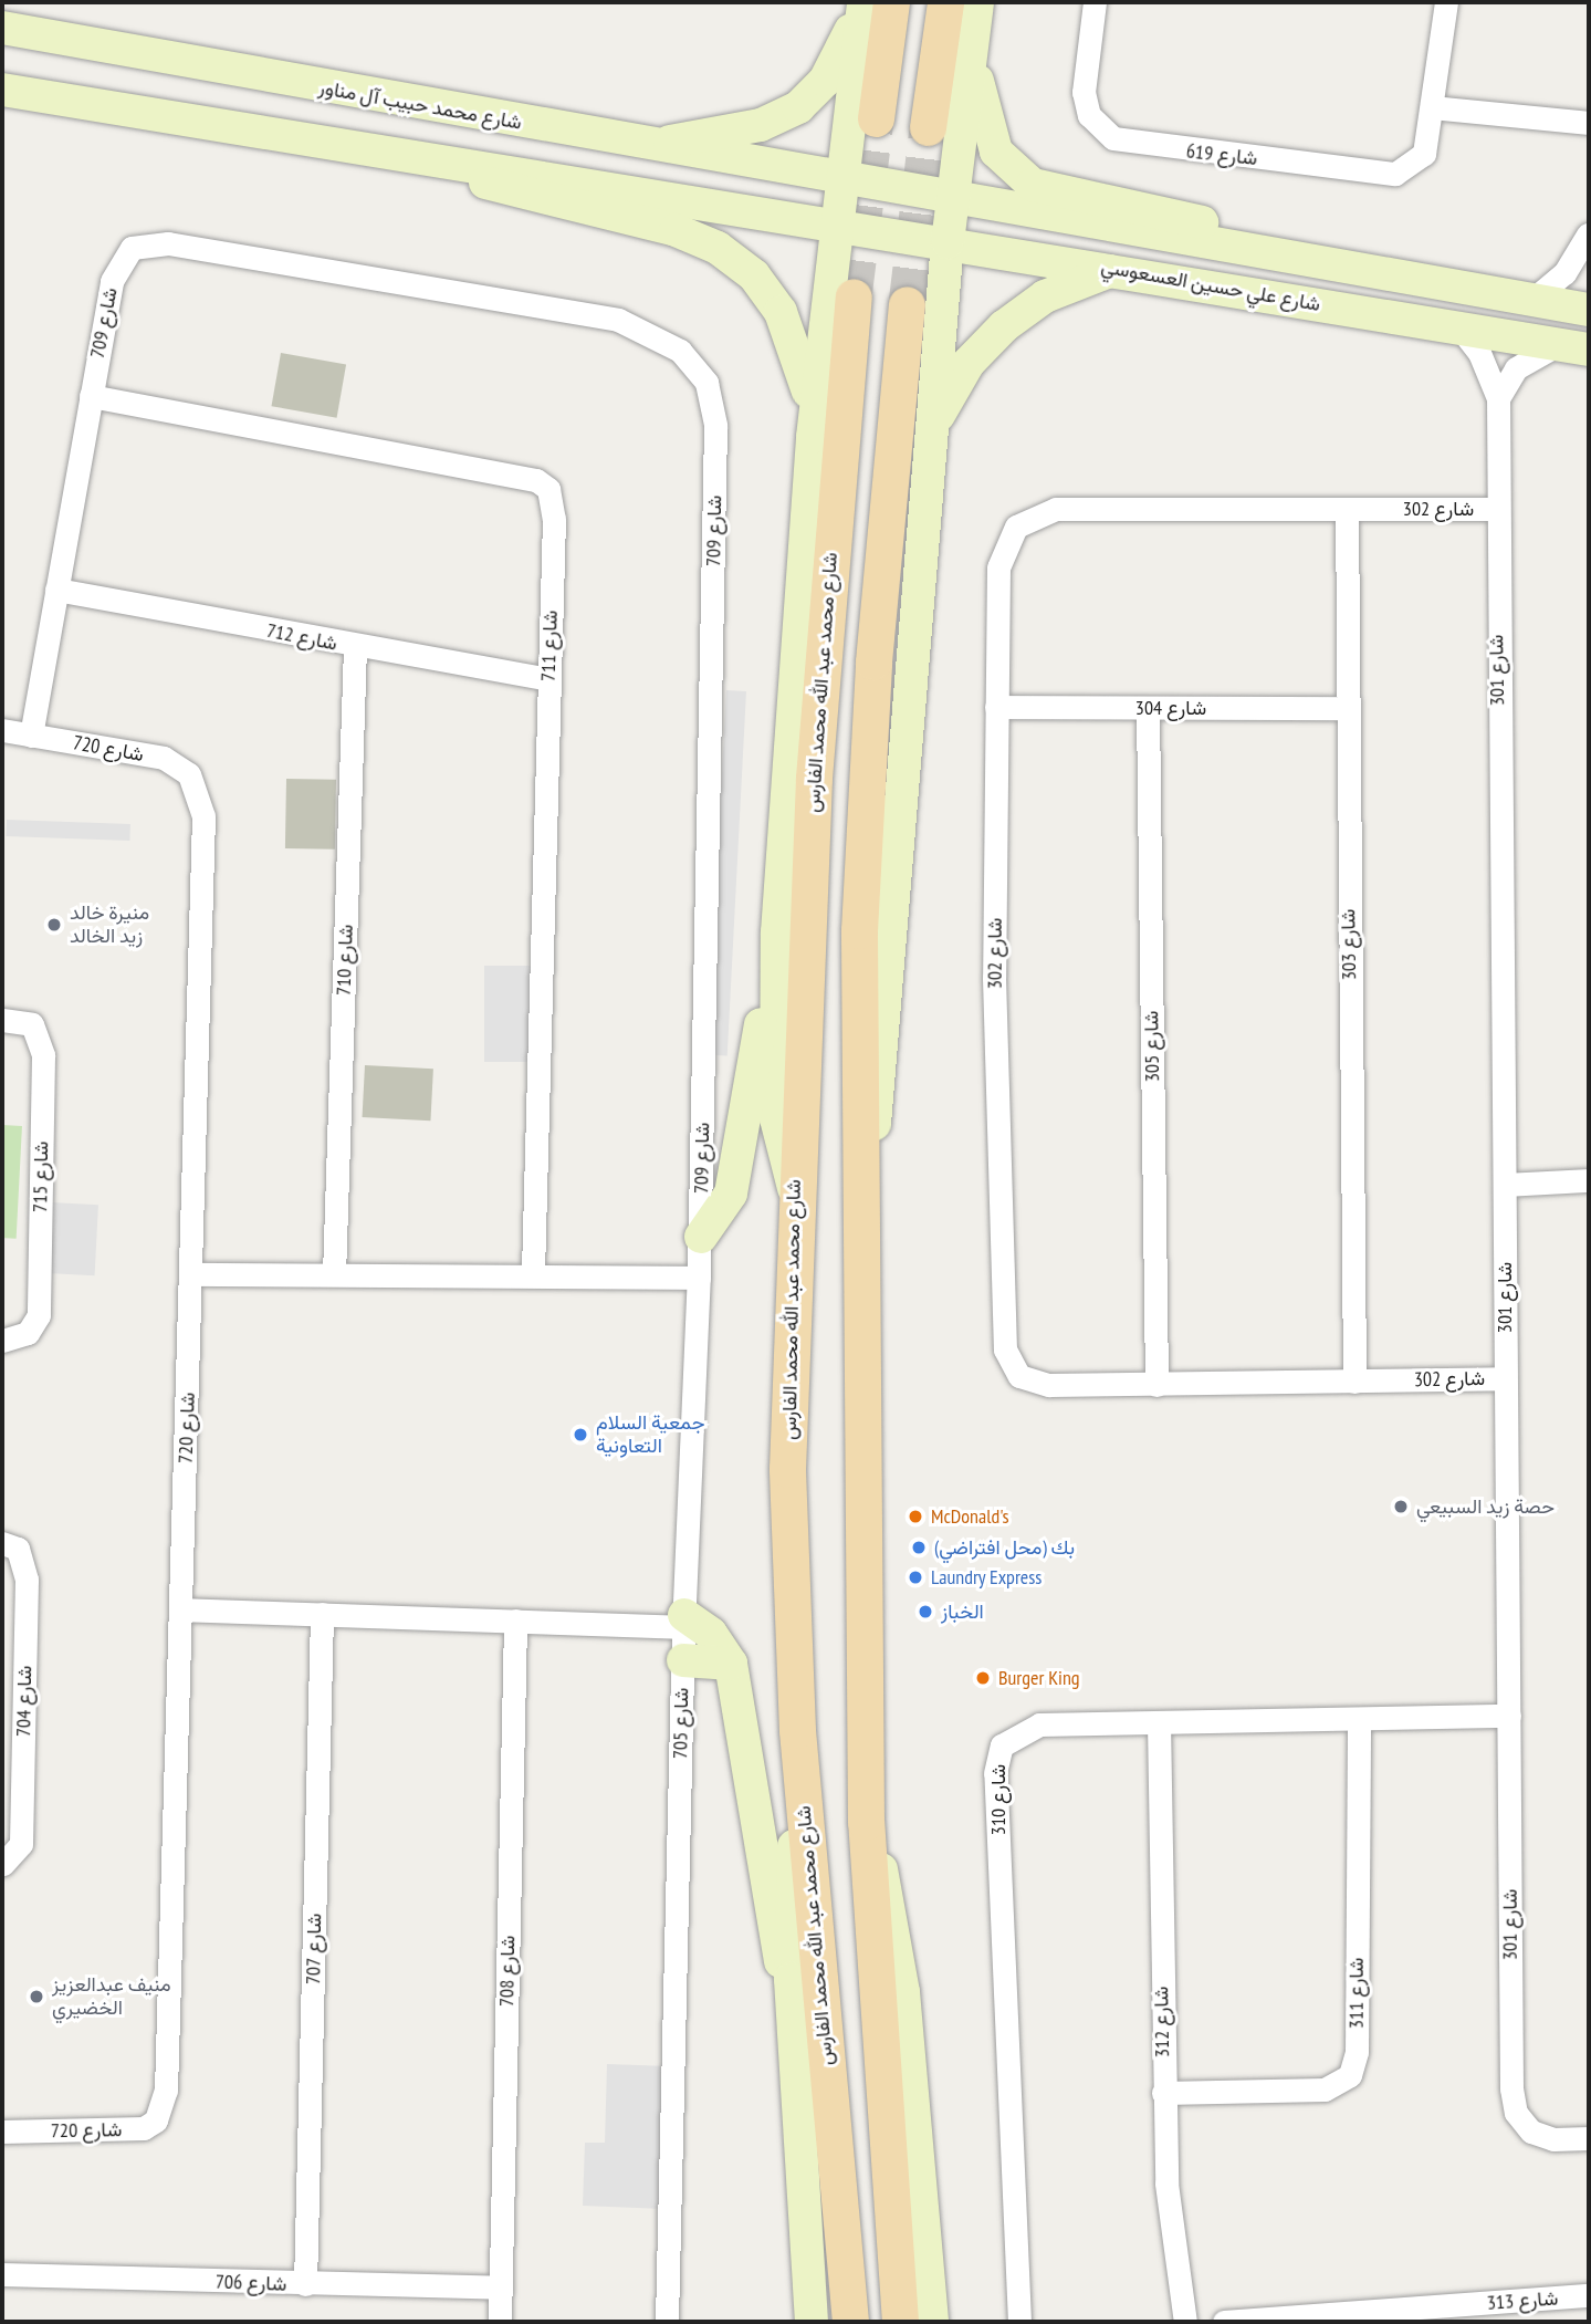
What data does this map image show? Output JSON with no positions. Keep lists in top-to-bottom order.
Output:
{
  "streets": {
    "main road": ["شارع محمد عبد الله محمد الفارس"],
    "street": [
      "شارع محمد حبيب آل مناور",
      "شارع 619",
      "شارع علي حسين العسعوسي",
      "شارع 709",
      "شارع 302",
      "شارع 712",
      "شارع 711",
      "شارع 301",
      "شارع 304",
      "شارع 720",
      "شارع 303",
      "شارع 710",
      "شارع 305",
      "شارع 715",
      "شارع 704",
      "شارع 705",
      "شارع 310",
      "شارع 707",
      "شارع 708",
      "شارع 311",
      "شارع 312",
      "شارع 706",
      "شارع 313"
    ]
  },
  "crossings": [
    ["شارع علي حسين العسعوسي", "شارع 301"],
    ["شارع 709", "شارع 712"],
    ["شارع 709", "شارع 711"],
    ["شارع 709", "شارع 720"],
    ["شارع 709", "شارع 705"],
    ["شارع 302", "شارع 301"],
    ["شارع 302", "شارع 304"],
    ["شارع 302", "شارع 303"],
    ["شارع 302", "شارع 305"],
    ["شارع 712", "شارع 711"],
    ["شارع 712", "شارع 710"],
    ["شارع 301", "شارع 310"],
    ["شارع 304", "شارع 303"],
    ["شارع 304", "شارع 305"],
    ["شارع 310", "شارع 311"],
    ["شارع 310", "شارع 312"],
    ["شارع 707", "شارع 706"],
    ["شارع 708", "شارع 706"],
    ["شارع 311", "شارع 312"]
  ],
  "places": [
    "منيرة خالد زيد الخالد",
    "جمعية السلام التعاونية",
    "حصة زيد السبيعي",
    "McDonald's",
    "بك (محل افتراضي)",
    "Laundry Express",
    "الخباز",
    "Burger King",
    "منيف عبدالعزيز الخضيري"
  ]
}
